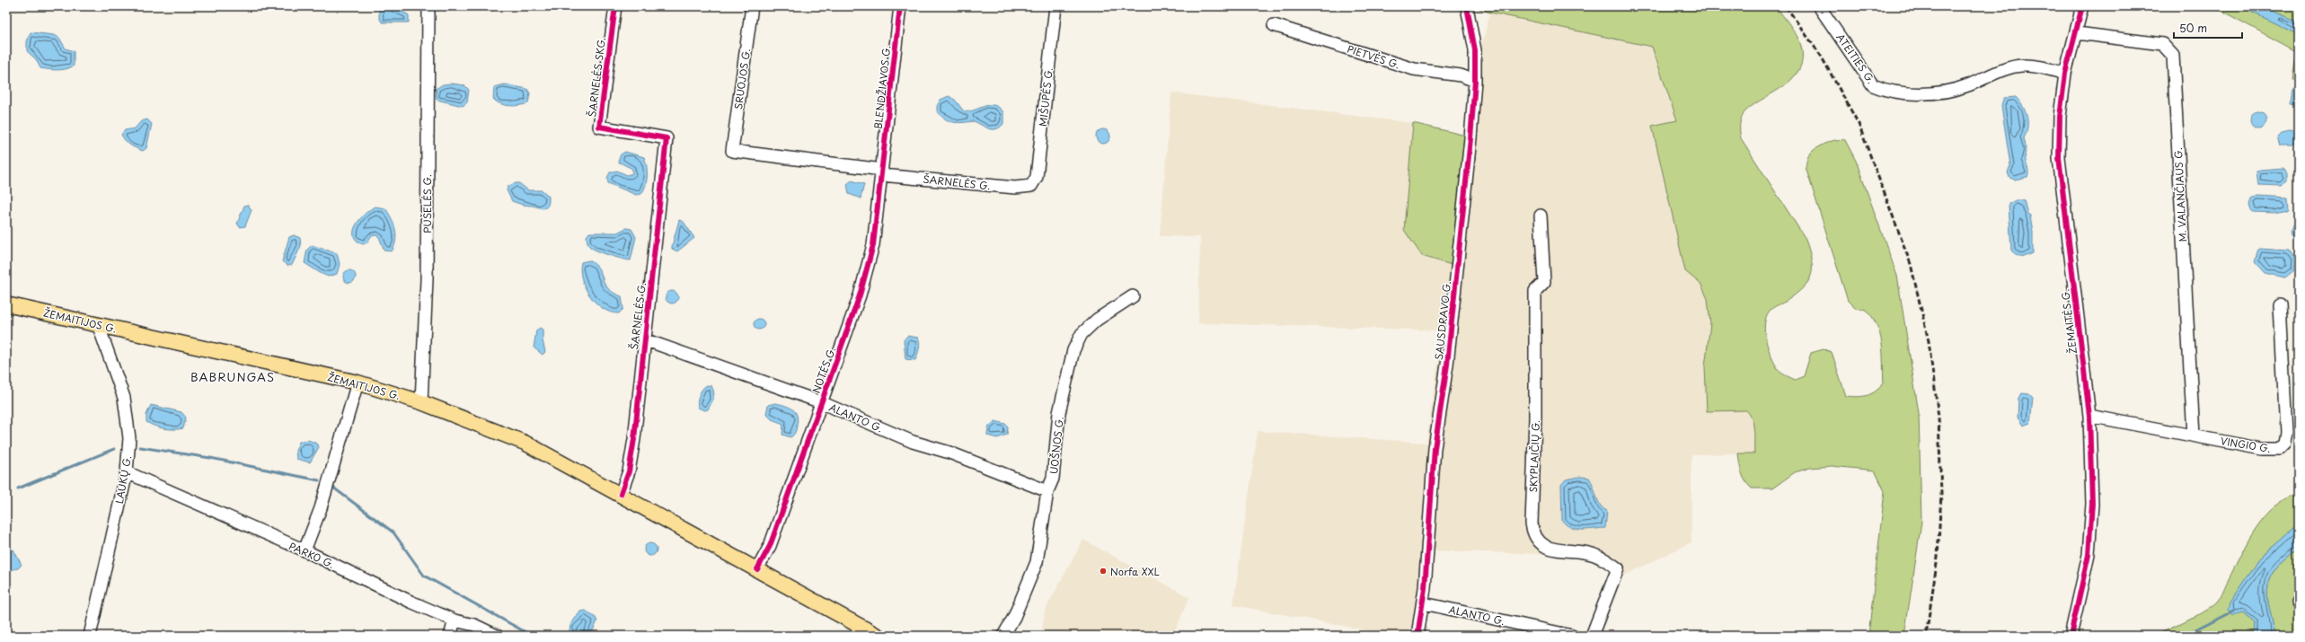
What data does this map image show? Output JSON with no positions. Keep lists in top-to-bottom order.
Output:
{
  "streets": {
    "main road": ["ŽEMAITIJOS G."],
    "street": [
      "PIETVĖS G.",
      "ATEITIES G.",
      "ŠARNELĖS SKG.",
      "SRUOJOS G.",
      "BLENDŽIAVOS G.",
      "MIŠUPĖS G.",
      "ŠARNELĖS G.",
      "M. VALANČIAUS G.",
      "PUŠELĖS G.",
      "SAUSDRAVO G.",
      "ŽEMAITĖS G.",
      "NOTĖS G.",
      "ALANTO G.",
      "VINGIO G.",
      "UOŠNOS G.",
      "SKYPLAIČIŲ G.",
      "LAUKŲ G.",
      "PARKO G."
    ]
  },
  "crossings": [
    ["PIETVĖS G.", "SAUSDRAVO G."],
    ["ATEITIES G.", "ŽEMAITĖS G."],
    ["ŠARNELĖS SKG.", "ŠARNELĖS G."],
    ["SRUOJOS G.", "ŠARNELĖS G."],
    ["BLENDŽIAVOS G.", "ŠARNELĖS G."],
    ["BLENDŽIAVOS G.", "NOTĖS G."],
    ["MIŠUPĖS G.", "ŠARNELĖS G."],
    ["ŠARNELĖS G.", "ŽEMAITIJOS G."],
    ["ŠARNELĖS G.", "NOTĖS G."],
    ["ŠARNELĖS G.", "ALANTO G."],
    ["M. VALANČIAUS G.", "ŽEMAITĖS G."],
    ["M. VALANČIAUS G.", "VINGIO G."],
    ["PUŠELĖS G.", "ŽEMAITIJOS G."],
    ["ŽEMAITIJOS G.", "NOTĖS G."],
    ["ŽEMAITIJOS G.", "LAUKŲ G."],
    ["SAUSDRAVO G.", "ALANTO G."],
    ["ŽEMAITĖS G.", "VINGIO G."],
    ["NOTĖS G.", "ALANTO G."],
    ["ALANTO G.", "UOŠNOS G."],
    ["LAUKŲ G.", "PARKO G."]
  ],
  "districts": ["BABRUNGAS"],
  "places": ["Norfa XXL"],
  "scale_bar": "50 m"
}
